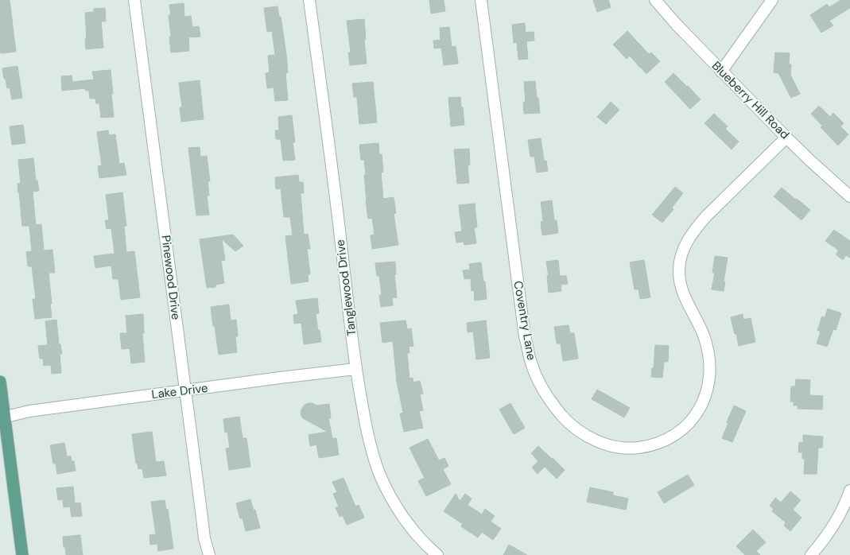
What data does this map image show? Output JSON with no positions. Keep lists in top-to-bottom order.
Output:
{
  "streets": {
    "street": [
      "Blueberry Hill Road",
      "Pinewood Drive",
      "Tanglewood Drive",
      "Coventry Lane",
      "Lake Drive"
    ]
  },
  "crossings": [
    ["Blueberry Hill Road", "Coventry Lane"],
    ["Pinewood Drive", "Lake Drive"],
    ["Tanglewood Drive", "Lake Drive"]
  ]
}
